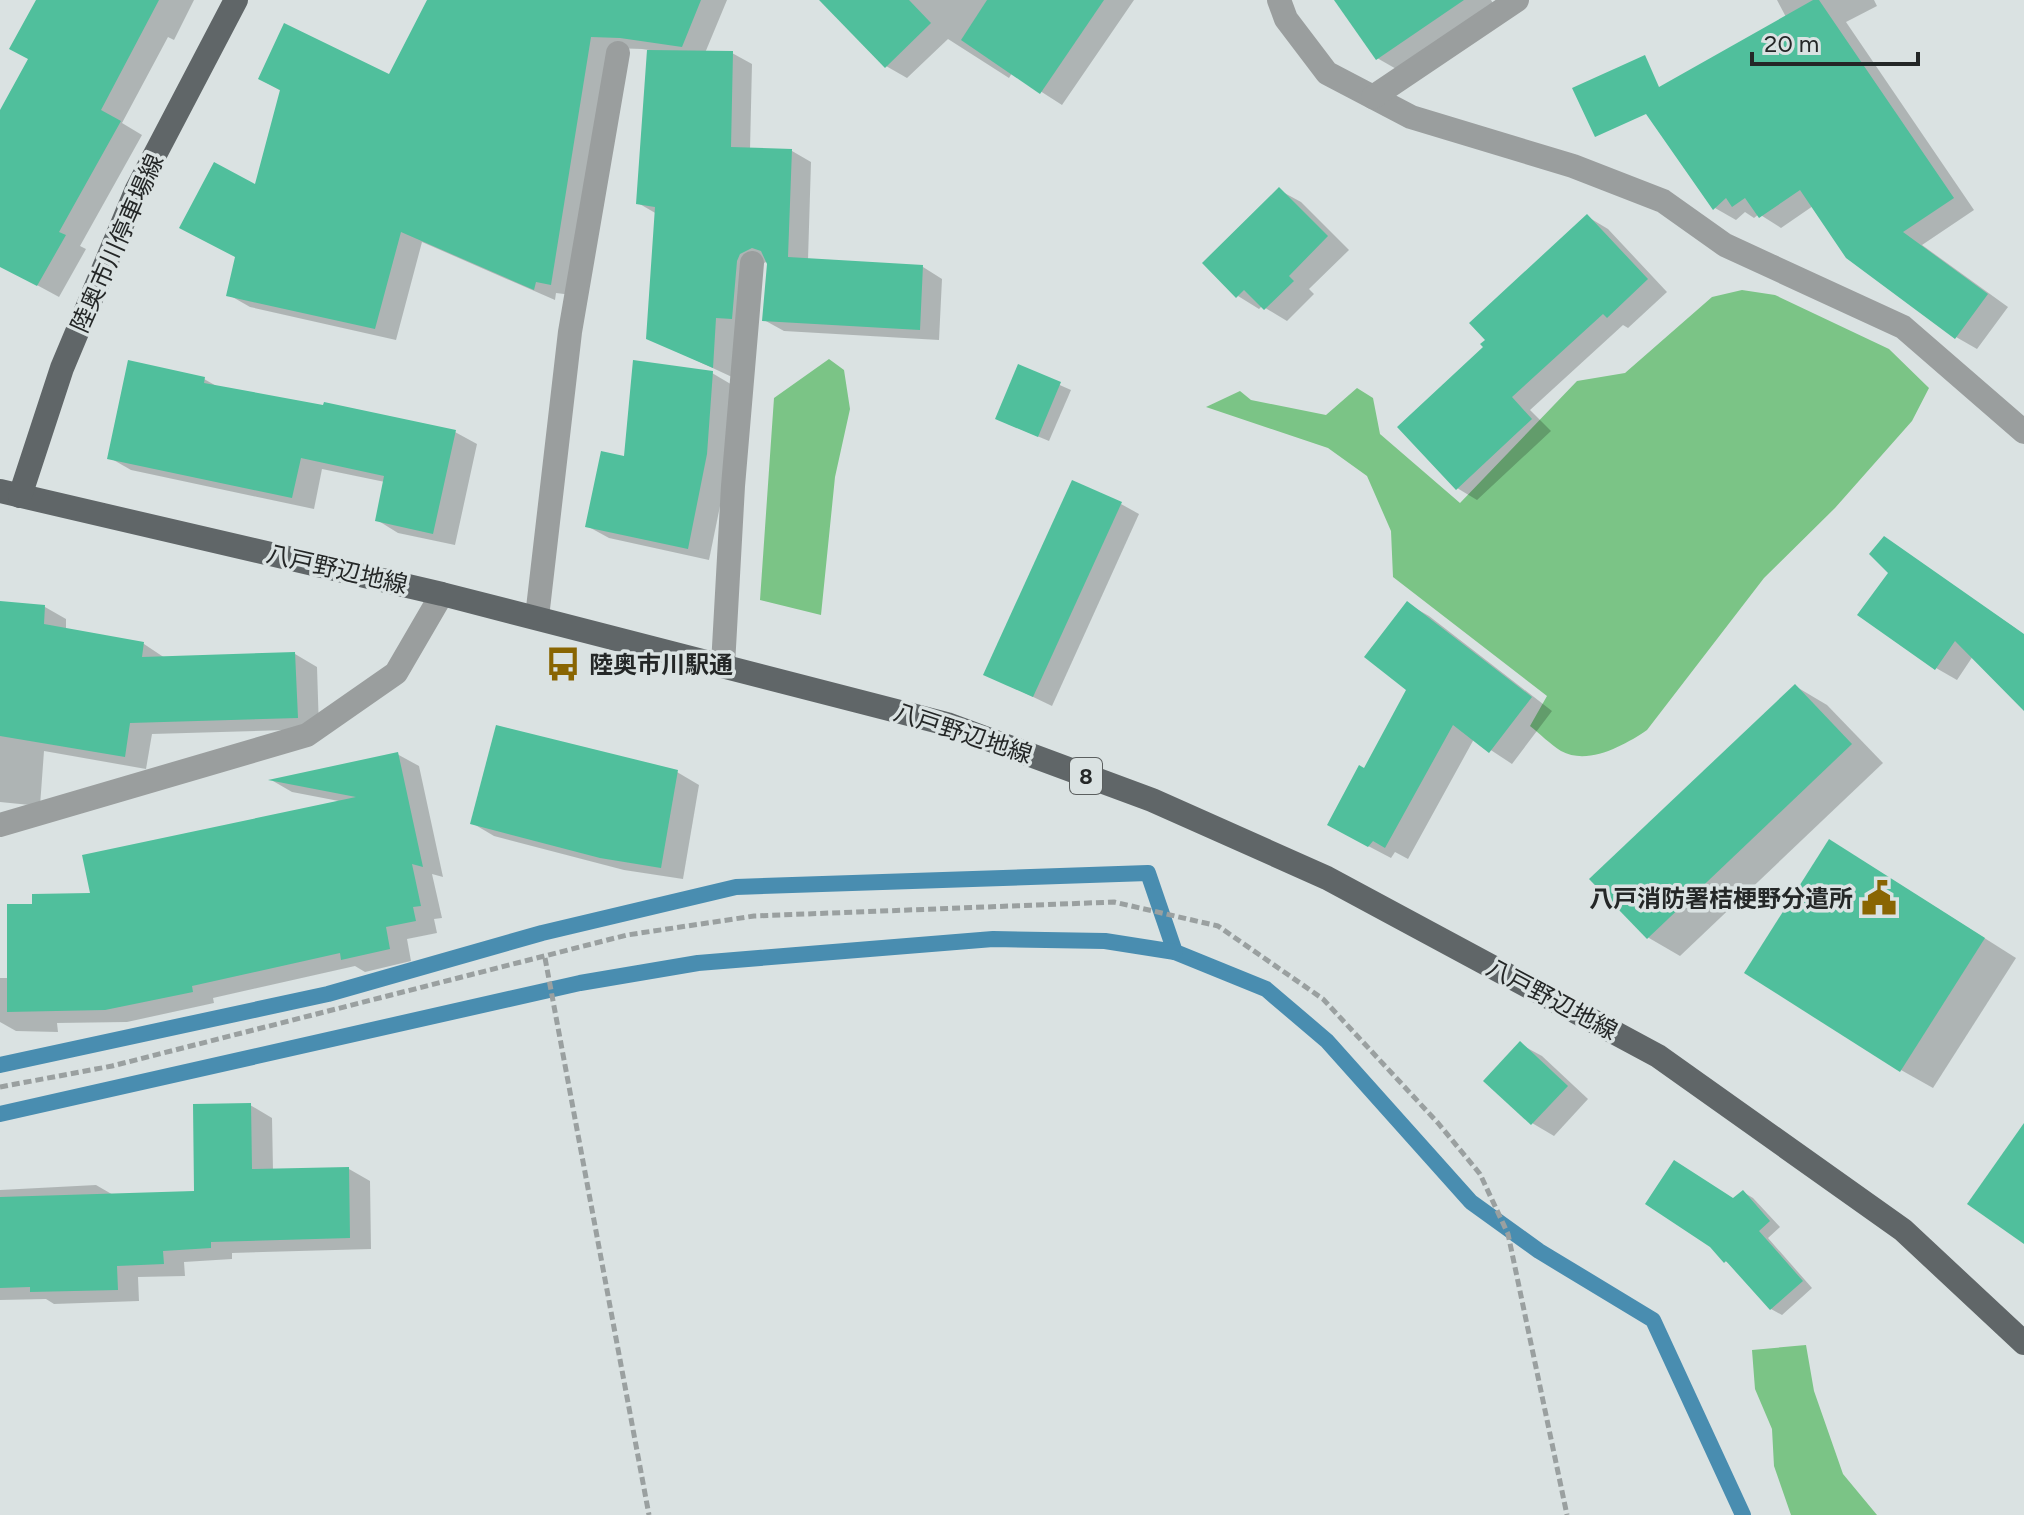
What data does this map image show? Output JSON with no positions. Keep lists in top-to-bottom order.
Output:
{
  "streets": {
    "main road": ["陸奥市川停車場線", "八戸野辺地線", "8"]
  },
  "crossings": [
    ["陸奥市川停車場線", "八戸野辺地線"]
  ],
  "places": {
    "bus stop": ["陸奥市川駅通"],
    "public building": ["八戸消防署桔梗野分遣所"]
  },
  "scale_bar": "20 m"
}
